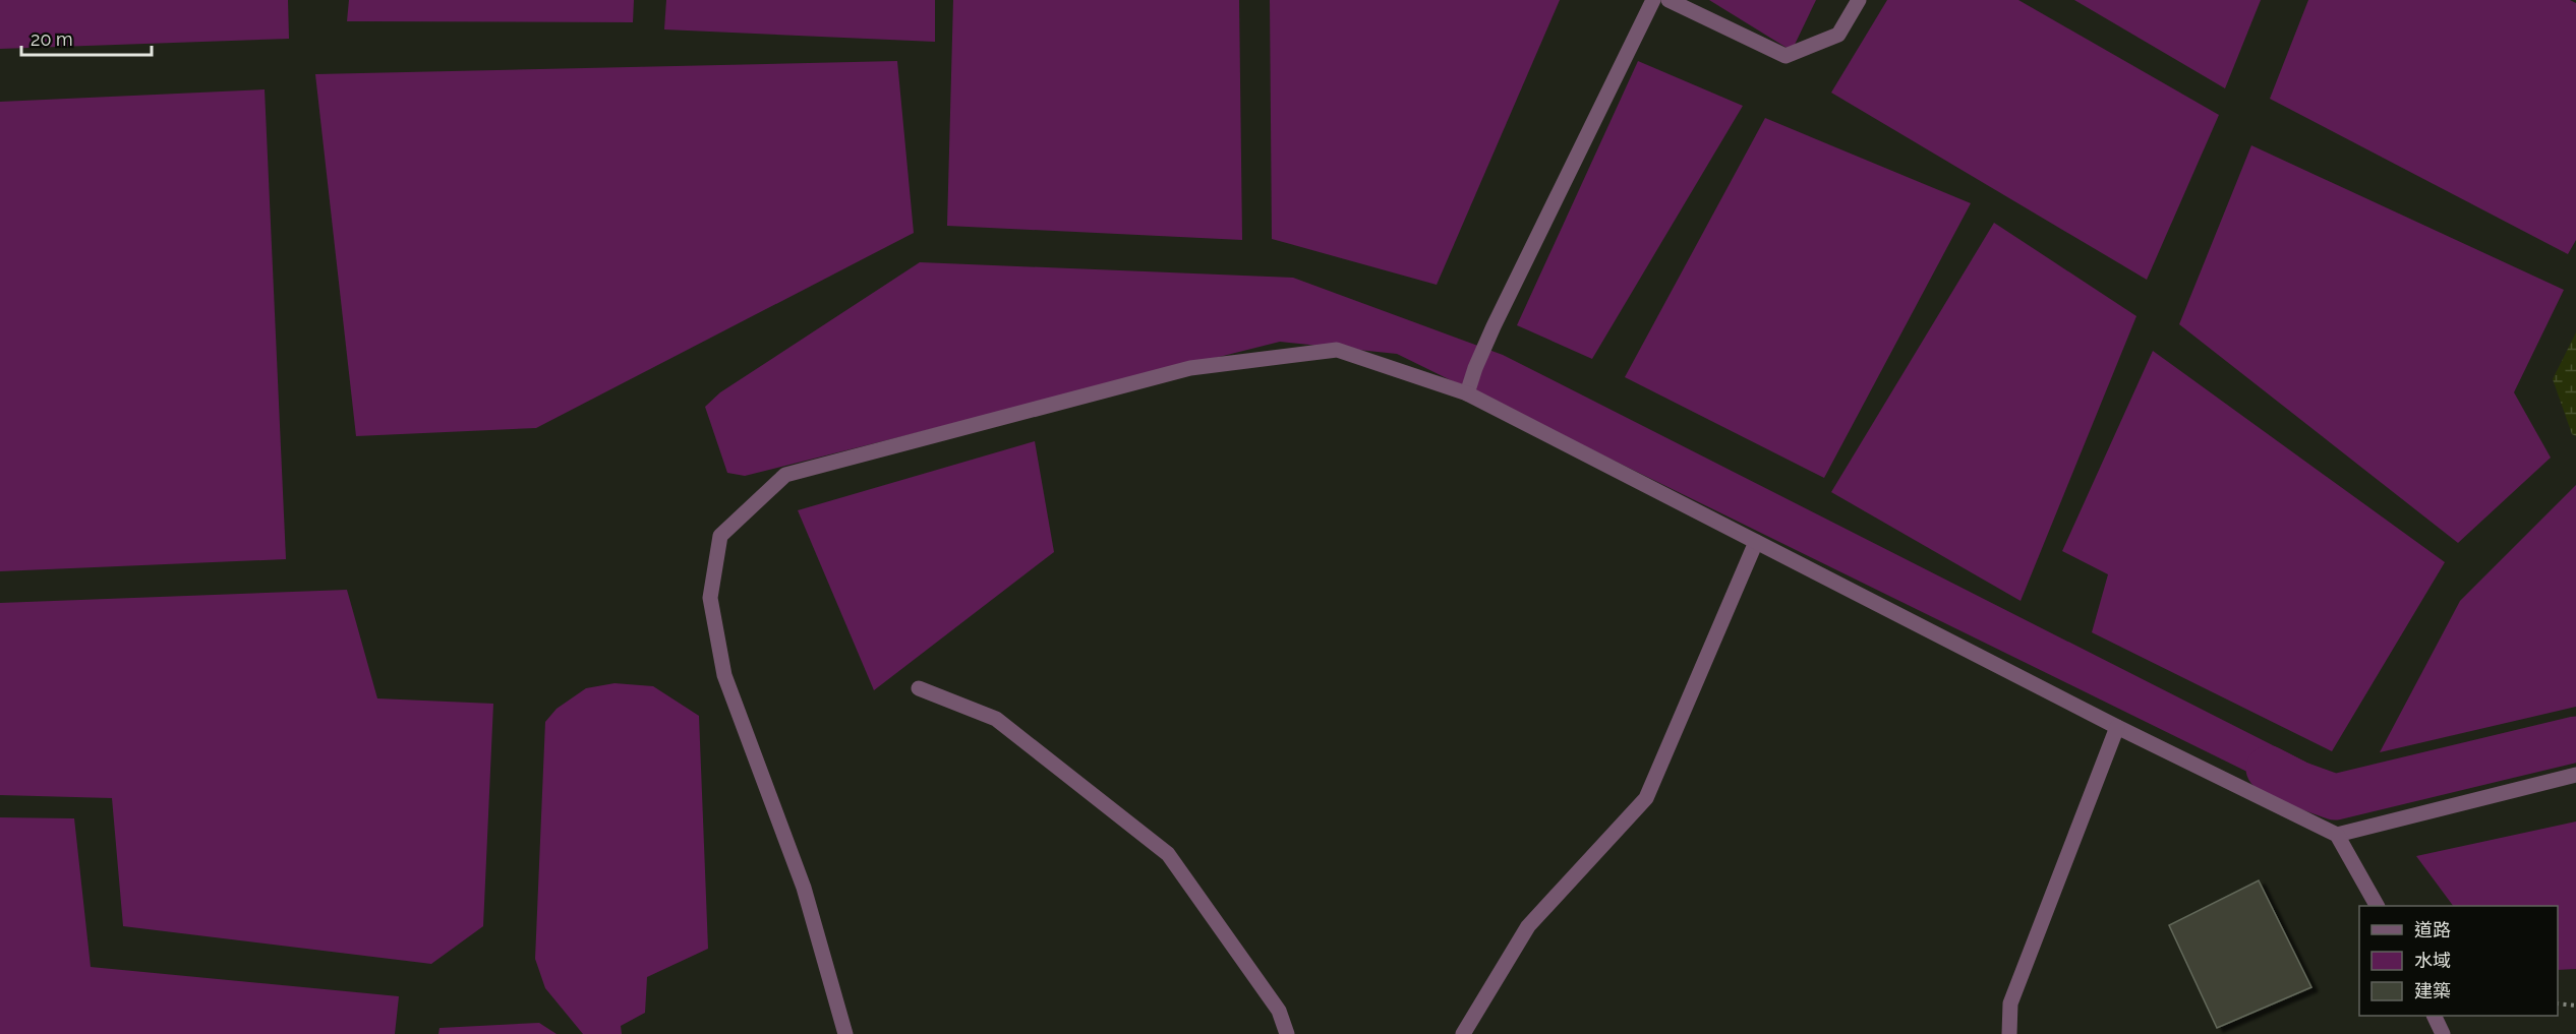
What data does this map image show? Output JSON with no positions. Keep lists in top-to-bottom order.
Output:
{
  "legend": ["道路", "水域", "建築"],
  "scale_bar": "20 m"
}
